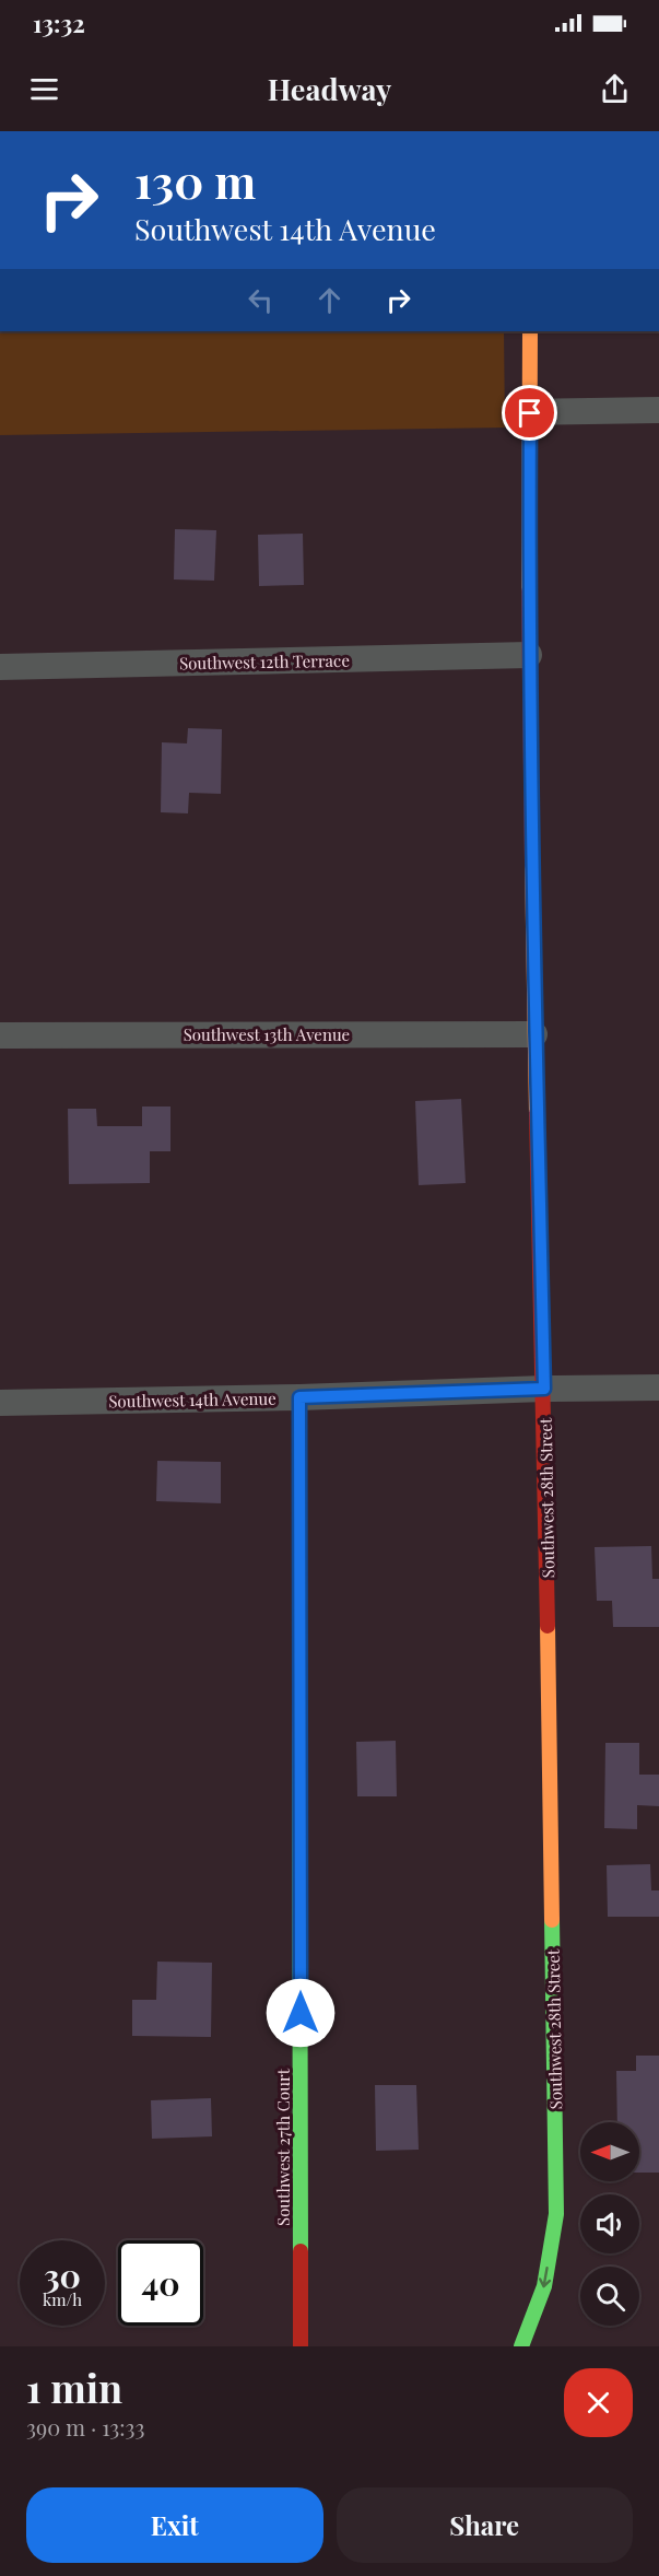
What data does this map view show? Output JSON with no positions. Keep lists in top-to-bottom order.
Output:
{
  "streets": {
    "street": [
      "Southwest 12th Terrace",
      "Southwest 13th Avenue",
      "Southwest 14th Avenue",
      "Southwest 28th Street",
      "Southwest 27th Court"
    ]
  },
  "crossings": [
    ["Southwest 12th Terrace", "Southwest 28th Street"],
    ["Southwest 13th Avenue", "Southwest 28th Street"],
    ["Southwest 14th Avenue", "Southwest 28th Street"],
    ["Southwest 14th Avenue", "Southwest 27th Court"]
  ],
  "one_way": ["Southwest 28th Street"],
  "north": "left",
  "page": {
    "status": "13:32",
    "header": "Headway",
    "turn": ["130 m", "Southwest 14th Avenue"],
    "speed": "30 km/h",
    "limit": "40",
    "heading": ["1 min", "390 m · 13:33"],
    "buttons": ["Exit", "Share"]
  }
}
